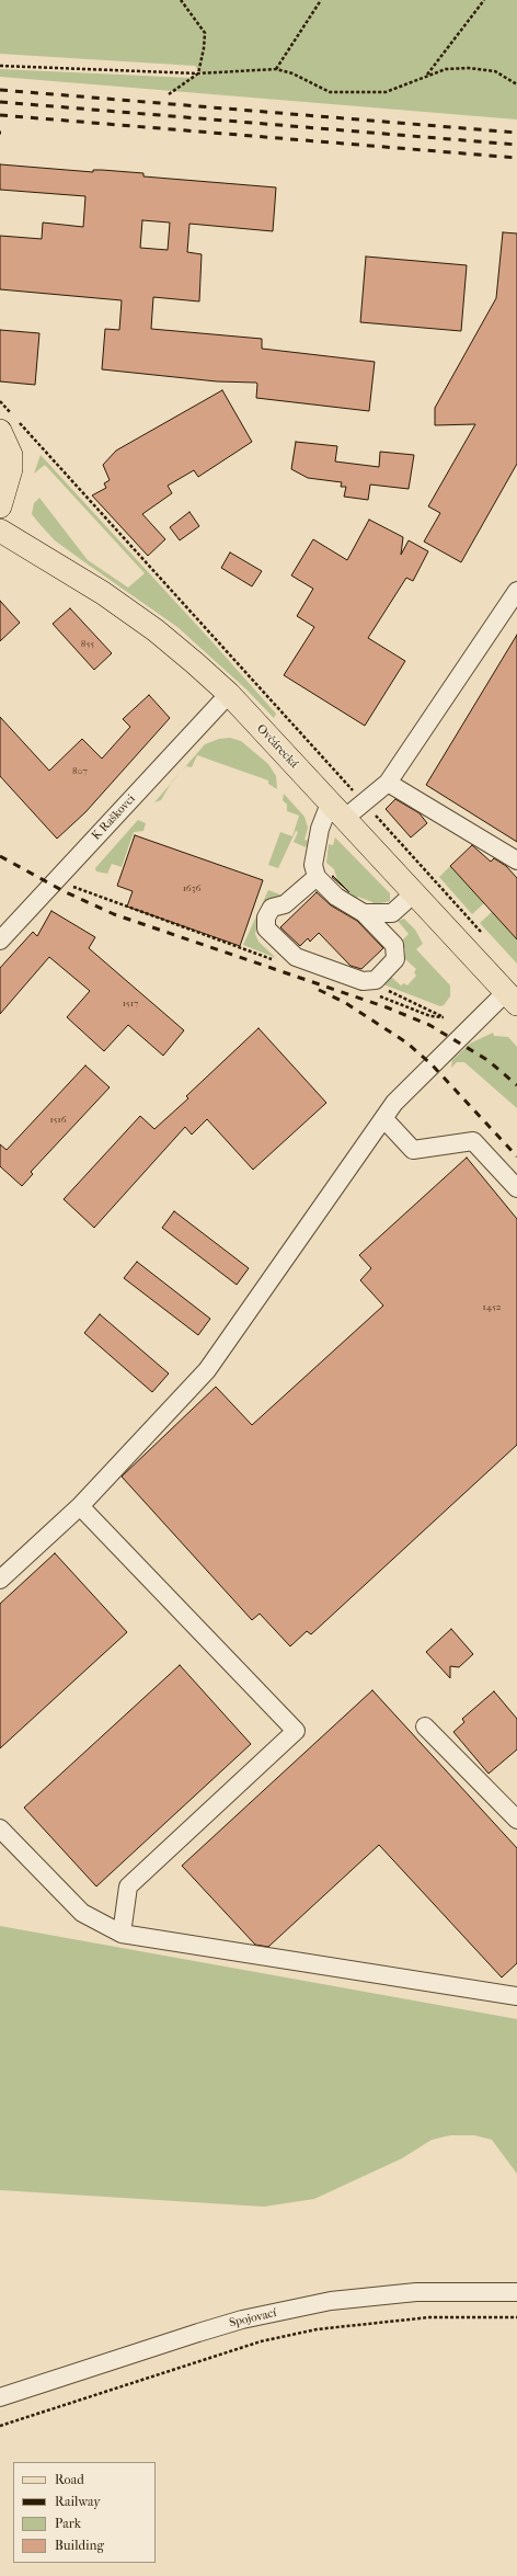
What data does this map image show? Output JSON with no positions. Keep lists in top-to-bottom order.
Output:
{
  "streets": {
    "main road": ["Ovčárecká"],
    "street": ["K Raškovci", "Spojovací"]
  },
  "crossings": [
    ["Ovčárecká", "K Raškovci"]
  ],
  "house_numbers": [
    "855",
    "807",
    "1636",
    "1517",
    "1516",
    "1452"
  ],
  "legend": [
    "Road",
    "Railway",
    "Park",
    "Building"
  ]
}
